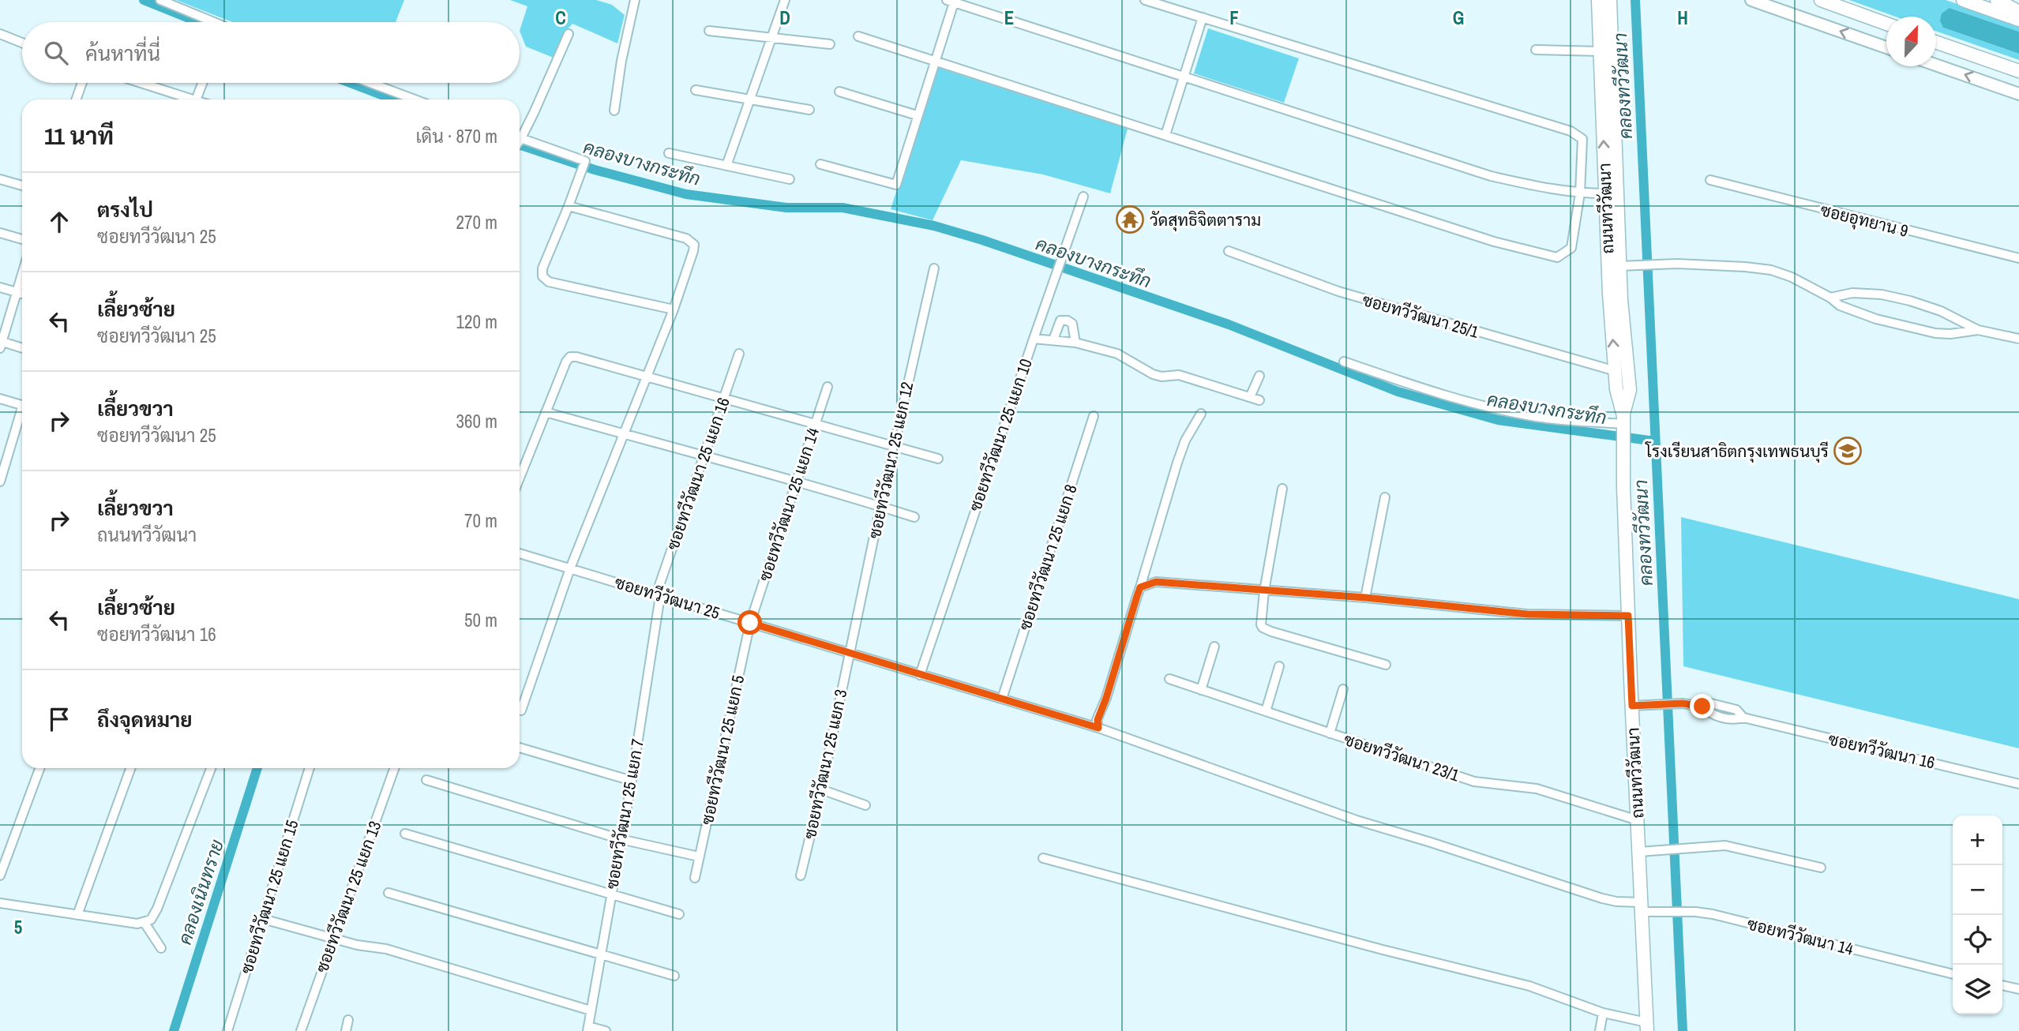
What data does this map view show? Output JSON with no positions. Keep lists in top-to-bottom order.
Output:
{
  "streets": {
    "main road": ["ถนนทวีวัฒนา"],
    "street": [
      "ซอยอุทยาน 9",
      "ซอยทวีวัฒนา 25/1",
      "ซอยทวีวัฒนา 25 แยก 10",
      "ซอยทวีวัฒนา 25 แยก 12",
      "ซอยทวีวัฒนา 25 แยก 16",
      "ซอยทวีวัฒนา 25 แยก 14",
      "ซอยทวีวัฒนา 25 แยก 8",
      "ซอยทวีวัฒนา 25",
      "ซอยทวีวัฒนา 25 แยก 5",
      "ซอยทวีวัฒนา 16",
      "ซอยทวีวัฒนา 23/1",
      "ซอยทวีวัฒนา 25 แยก 3",
      "ซอยทวีวัฒนา 25 แยก 7",
      "ซอยทวีวัฒนา 25 แยก 15",
      "ซอยทวีวัฒนา 25 แยก 13",
      "ซอยทวีวัฒนา 14"
    ]
  },
  "crossings": [
    ["ถนนทวีวัฒนา", "ซอยทวีวัฒนา 25/1"],
    ["ถนนทวีวัฒนา", "ซอยทวีวัฒนา 25"],
    ["ถนนทวีวัฒนา", "ซอยทวีวัฒนา 16"],
    ["ถนนทวีวัฒนา", "ซอยทวีวัฒนา 23/1"],
    ["ถนนทวีวัฒนา", "ซอยทวีวัฒนา 14"],
    ["ซอยทวีวัฒนา 25 แยก 10", "ซอยทวีวัฒนา 25"],
    ["ซอยทวีวัฒนา 25 แยก 12", "ซอยทวีวัฒนา 25"],
    ["ซอยทวีวัฒนา 25 แยก 12", "ซอยทวีวัฒนา 25 แยก 3"],
    ["ซอยทวีวัฒนา 25 แยก 16", "ซอยทวีวัฒนา 25"],
    ["ซอยทวีวัฒนา 25 แยก 16", "ซอยทวีวัฒนา 25 แยก 7"],
    ["ซอยทวีวัฒนา 25 แยก 14", "ซอยทวีวัฒนา 25"],
    ["ซอยทวีวัฒนา 25 แยก 14", "ซอยทวีวัฒนา 25 แยก 5"],
    ["ซอยทวีวัฒนา 25 แยก 8", "ซอยทวีวัฒนา 25"],
    ["ซอยทวีวัฒนา 25", "ซอยทวีวัฒนา 25 แยก 5"],
    ["ซอยทวีวัฒนา 25", "ซอยทวีวัฒนา 25 แยก 3"],
    ["ซอยทวีวัฒนา 25", "ซอยทวีวัฒนา 25 แยก 7"],
    ["ซอยทวีวัฒนา 25", "ซอยทวีวัฒนา 14"]
  ],
  "water": ["คลองทวีวัฒนา", "คลองบางกระทึก", "คลองเนินทราย"],
  "places": {
    "temple": ["วัดสุทธิจิตตาราม"],
    "school or university": ["โรงเรียนสาธิตกรุงเทพธนบุรี"]
  },
  "north": "top",
  "page": {
    "search": "ค้นหาที่นี่",
    "heading": ["11 นาที", "เดิน · 870 m"],
    "list": [
      ["ตรงไป", "ซอยทวีวัฒนา 25", "270 m"],
      ["เลี้ยวซ้าย", "ซอยทวีวัฒนา 25", "120 m"],
      ["เลี้ยวขวา", "ซอยทวีวัฒนา 25", "360 m"],
      ["เลี้ยวขวา", "ถนนทวีวัฒนา", "70 m"],
      ["เลี้ยวซ้าย", "ซอยทวีวัฒนา 16", "50 m"],
      "ถึงจุดหมาย"
    ],
    "map_buttons": ["+", "−"]
  },
  "grid": {
    "columns": [
      "C",
      "D",
      "E",
      "F",
      "G",
      "H"
    ],
    "rows": ["5"]
  }
}
